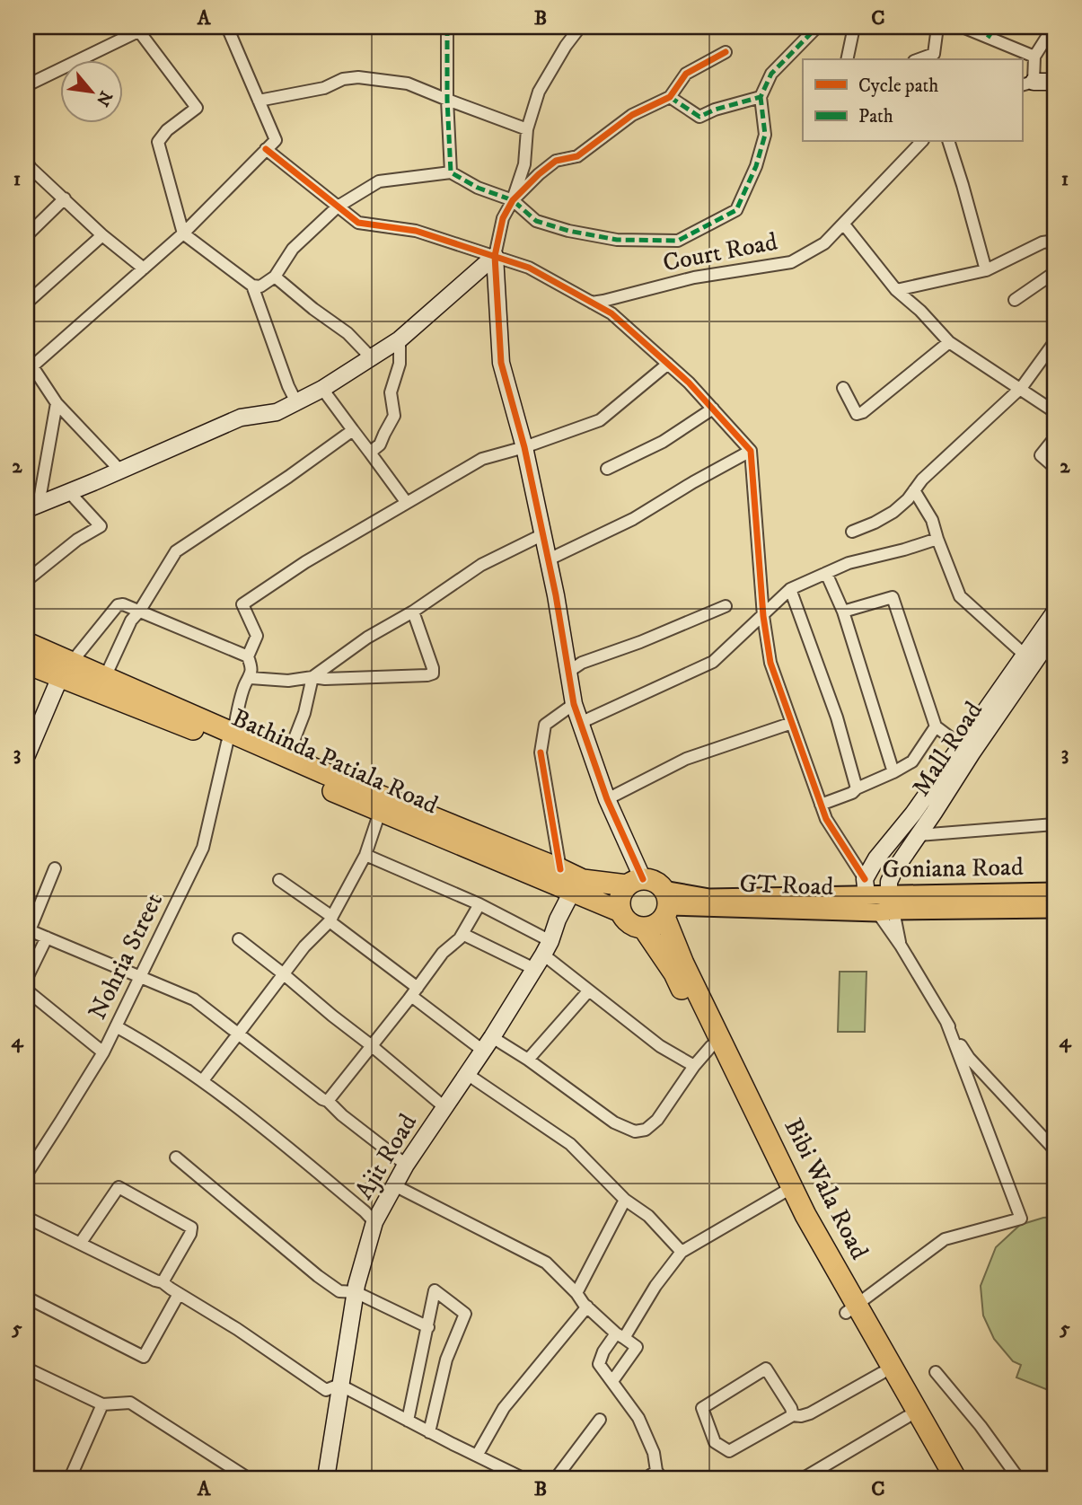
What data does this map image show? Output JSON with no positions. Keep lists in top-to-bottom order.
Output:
{
  "streets": {
    "highway": ["Bathinda Patiala Road", "Bibi Wala Road"],
    "main road": ["Goniana Road", "GT Road"],
    "street": [
      "Court Road",
      "Mall Road",
      "Nohria Street",
      "Ajit Road"
    ]
  },
  "crossings": [
    ["Mall Road", "Goniana Road"],
    ["Mall Road", "GT Road"],
    ["Bathinda Patiala Road", "Goniana Road"],
    ["Bathinda Patiala Road", "GT Road"],
    ["Bathinda Patiala Road", "Nohria Street"],
    ["Bathinda Patiala Road", "Ajit Road"],
    ["Bathinda Patiala Road", "Bibi Wala Road"],
    ["Goniana Road", "GT Road"],
    ["Goniana Road", "Bibi Wala Road"],
    ["GT Road", "Bibi Wala Road"]
  ],
  "legend": ["Cycle path", "Path"],
  "north": "bottom right",
  "grid": {
    "columns": ["A", "B", "C"],
    "rows": [
      "1",
      "2",
      "3",
      "4",
      "5"
    ]
  }
}
